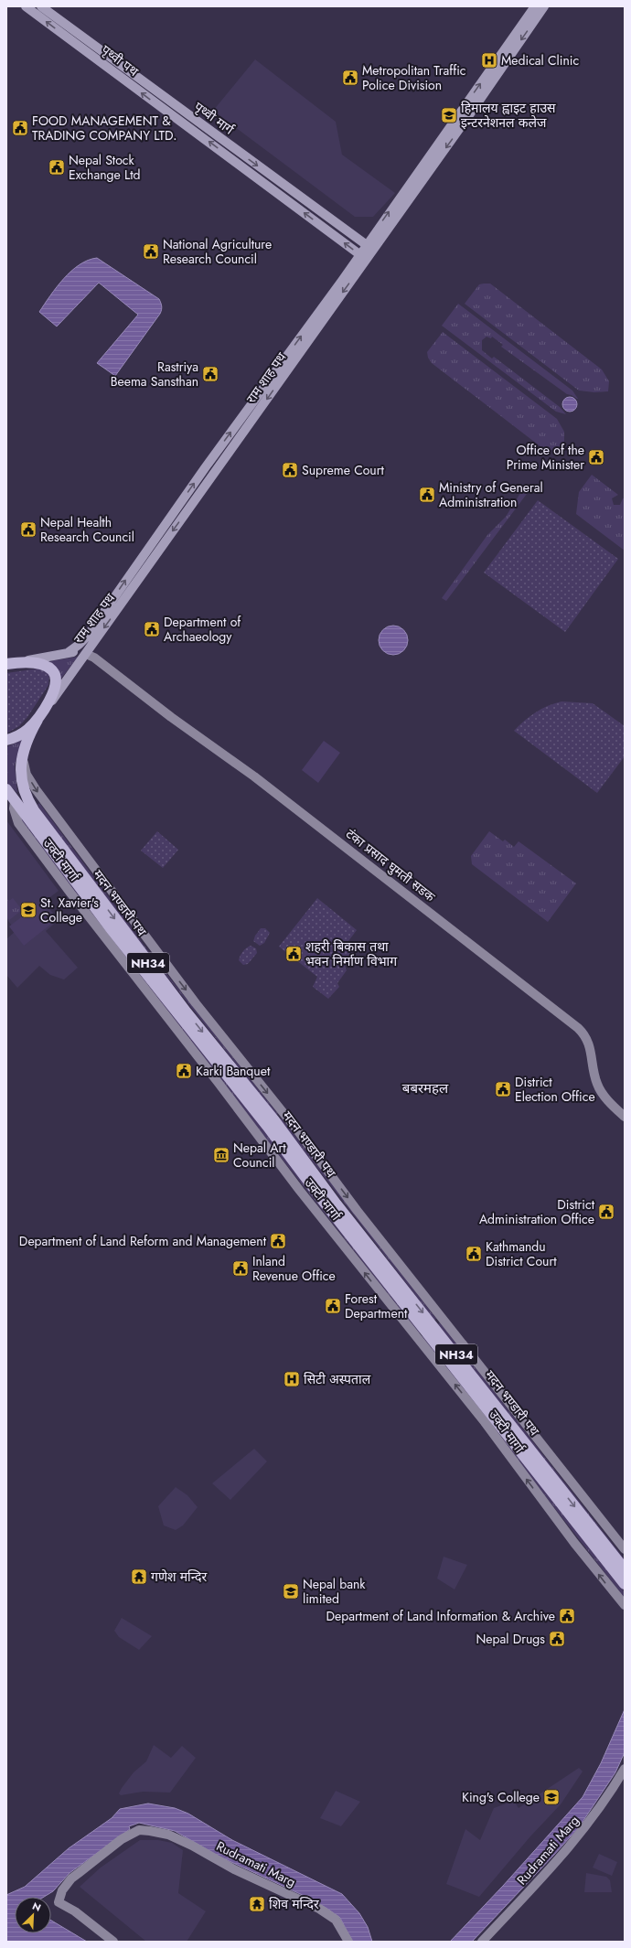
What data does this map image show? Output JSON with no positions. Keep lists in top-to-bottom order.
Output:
{
  "streets": {
    "highway": ["मदन भण्डारी पथ", "NH34"],
    "main road": ["पृथ्वी पथ", "पृथ्वी मार्ग", "राम शाह पथ"],
    "street": ["उक्टी मार्गा", "टंका प्रसाद घुमती सडक", "Rudramati Marg"]
  },
  "crossings": [
    ["पृथ्वी पथ", "पृथ्वी मार्ग"],
    ["पृथ्वी मार्ग", "राम शाह पथ"],
    ["राम शाह पथ", "टंका प्रसाद घुमती सडक"],
    ["उक्टी मार्गा", "मदन भण्डारी पथ"]
  ],
  "one_way": ["पृथ्वी पथ"],
  "districts": ["बबरमहल"],
  "places": {
    "hospital": ["Medical Clinic", "सिटी अस्पताल"],
    "public building": [
      "Metropolitan Traffic Police Division",
      "FOOD MANAGEMENT & TRADING COMPANY LTD.",
      "Nepal Stock Exchange Ltd",
      "National Agriculture Research Council",
      "Rastriya Beema Sansthan",
      "Office of the Prime Minister",
      "Supreme Court",
      "Ministry of General Administration",
      "Nepal Health Research Council",
      "Department of Archaeology",
      "शहरी बिकास तथा भवन निर्माण विभाग",
      "Karki Banquet",
      "District Election Office",
      "District Administration Office",
      "Department of Land Reform and Management",
      "Kathmandu District Court",
      "Inland Revenue Office",
      "Forest Department",
      "Department of Land Information & Archive",
      "Nepal Drugs"
    ],
    "school or university": [
      "हिमालय ह्वाइट हाउस इन्टरनेशनल कलेज",
      "St. Xavier's College",
      "Nepal bank limited",
      "King's College"
    ],
    "museum": ["Nepal Art Council"],
    "temple": ["गणेश मन्दिर", "शिव मन्दिर"]
  },
  "north": "top right"
}
